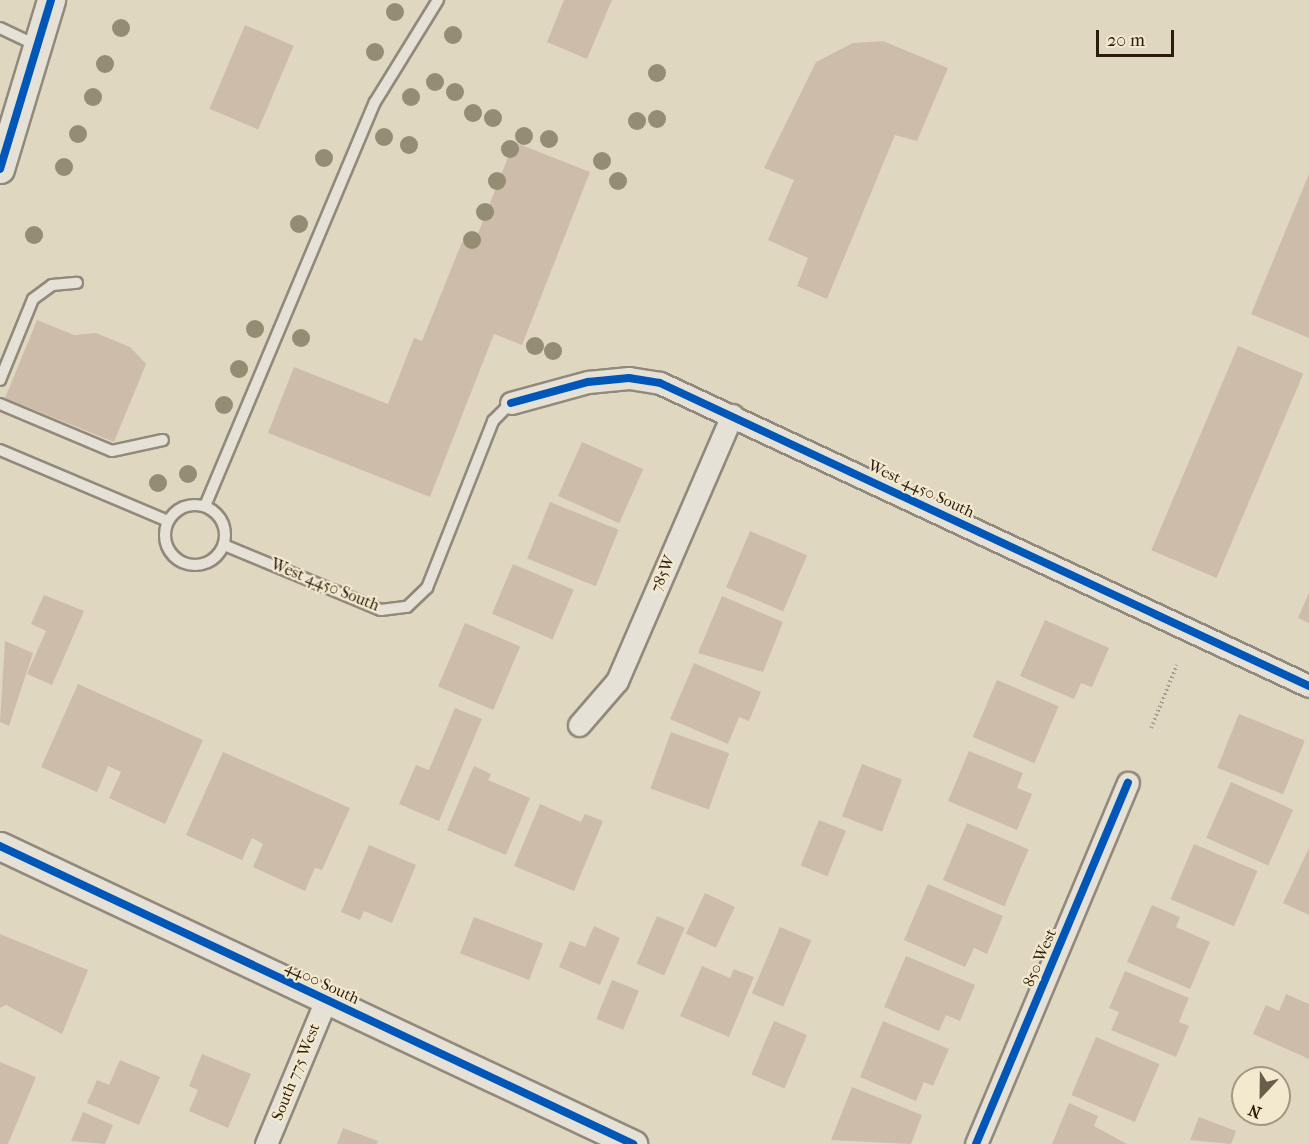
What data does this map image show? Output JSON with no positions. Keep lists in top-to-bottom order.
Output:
{
  "streets": {
    "street": [
      "West 4450 South",
      "785W",
      "850 West",
      "4400 South",
      "South 775 West"
    ]
  },
  "crossings": [
    ["West 4450 South", "785W"],
    ["4400 South", "South 775 West"]
  ],
  "scale_bar": "20 m",
  "north": "bottom"
}
